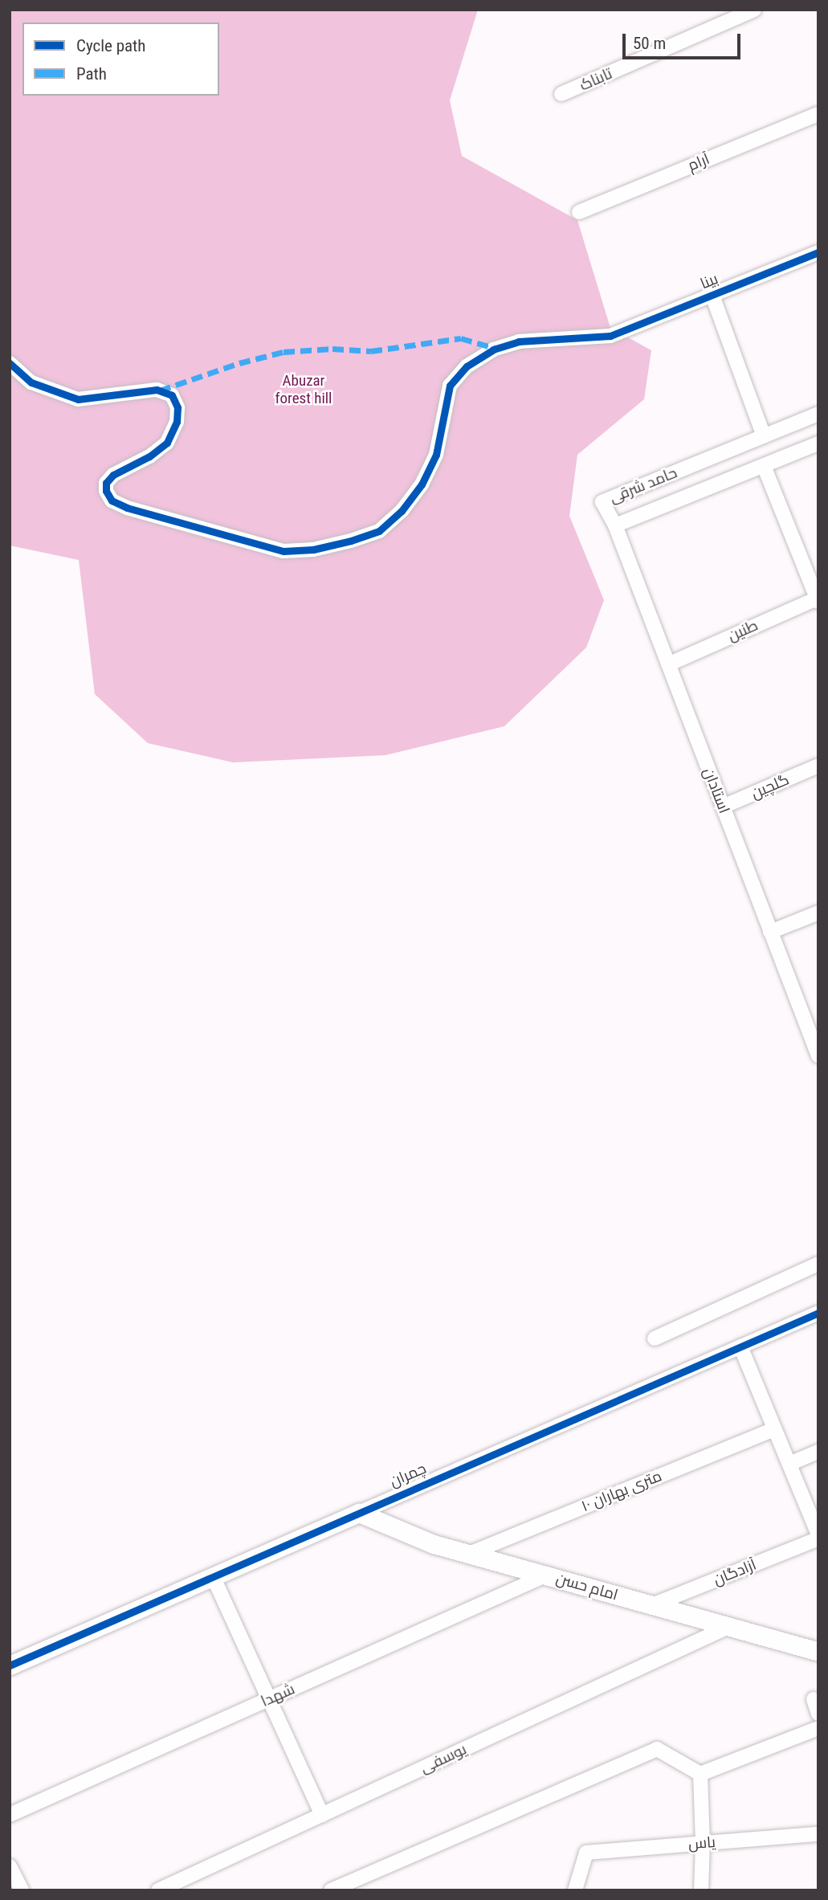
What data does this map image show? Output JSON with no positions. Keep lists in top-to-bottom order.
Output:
{
  "streets": {
    "street": [
      "تابناک",
      "آرام",
      "بینا",
      "حامد شرقی",
      "طنین",
      "گلچین",
      "استادان",
      "چمران",
      "۱۰ متری بهاران",
      "آزادگان",
      "امام حسن",
      "شهدا",
      "یوسفی",
      "یاس"
    ]
  },
  "crossings": [
    ["حامد شرقی", "استادان"],
    ["طنین", "استادان"],
    ["گلچین", "استادان"],
    ["چمران", "امام حسن"],
    ["۱۰ متری بهاران", "امام حسن"],
    ["آزادگان", "امام حسن"],
    ["امام حسن", "شهدا"],
    ["امام حسن", "یوسفی"]
  ],
  "parks": ["Abuzar forest hill"],
  "legend": ["Cycle path", "Path"],
  "scale_bar": "50 m"
}
